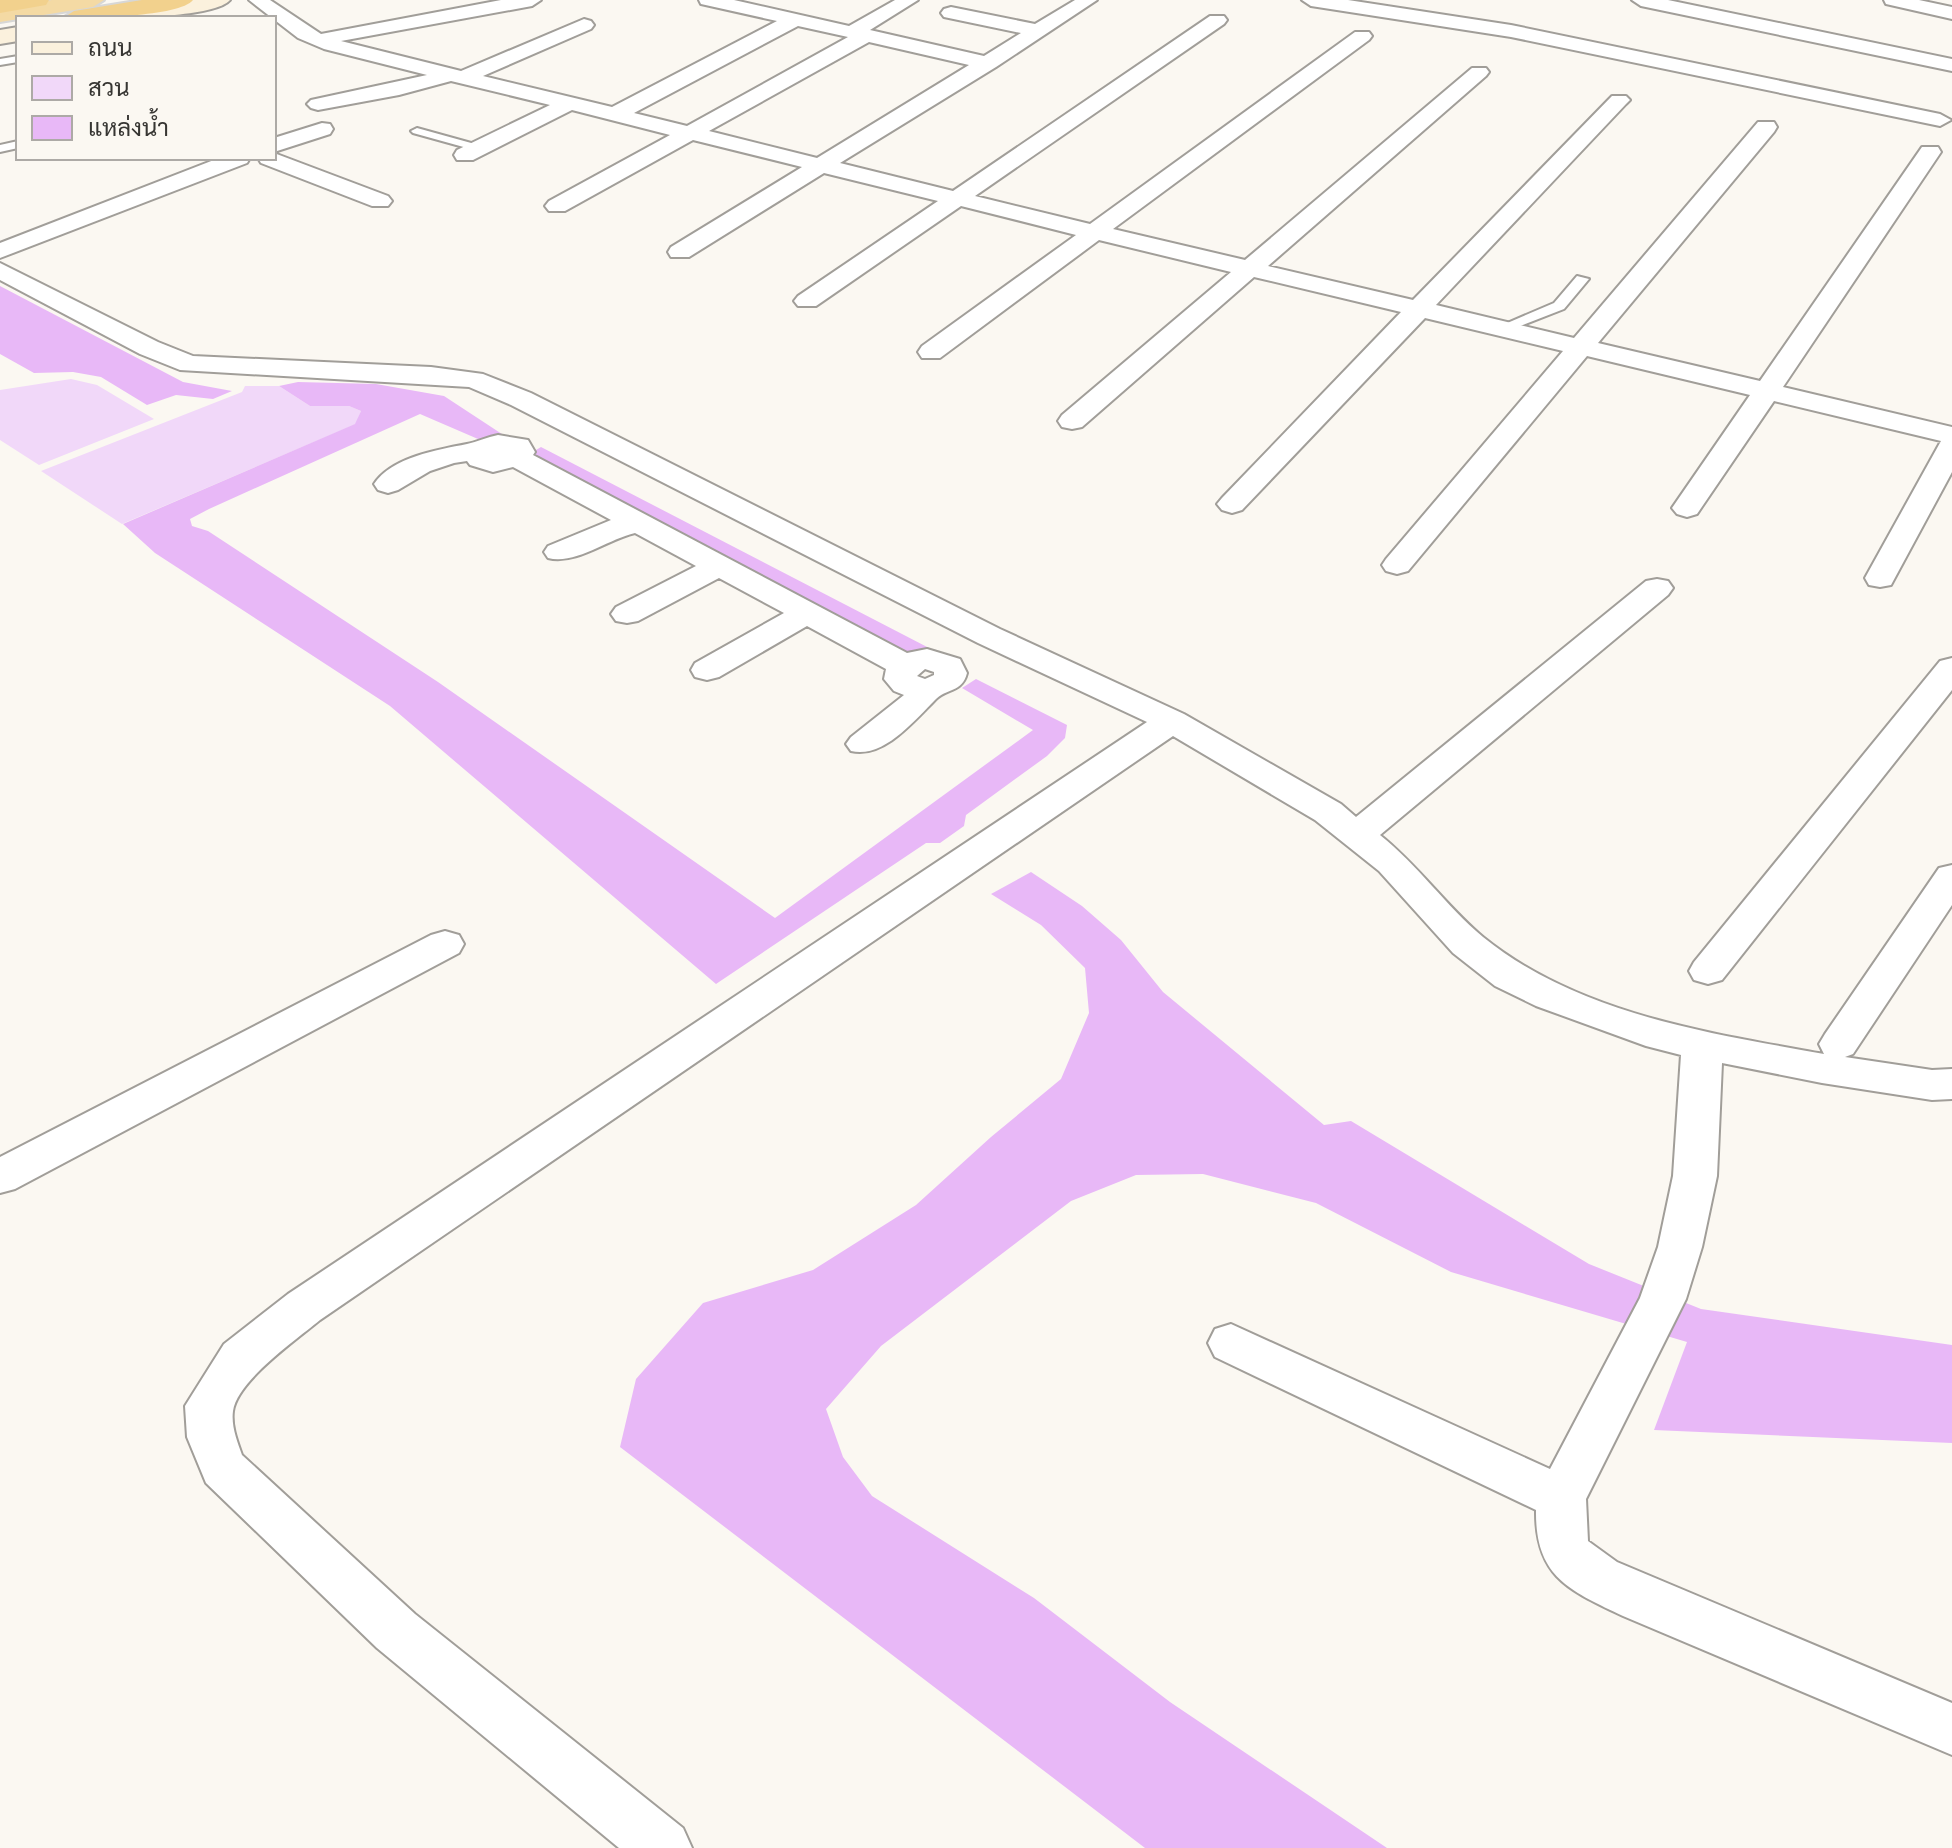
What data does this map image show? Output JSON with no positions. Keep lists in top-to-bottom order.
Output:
{
  "legend": ["ถนน", "สวน", "แหล่งน้ำ"]
}
